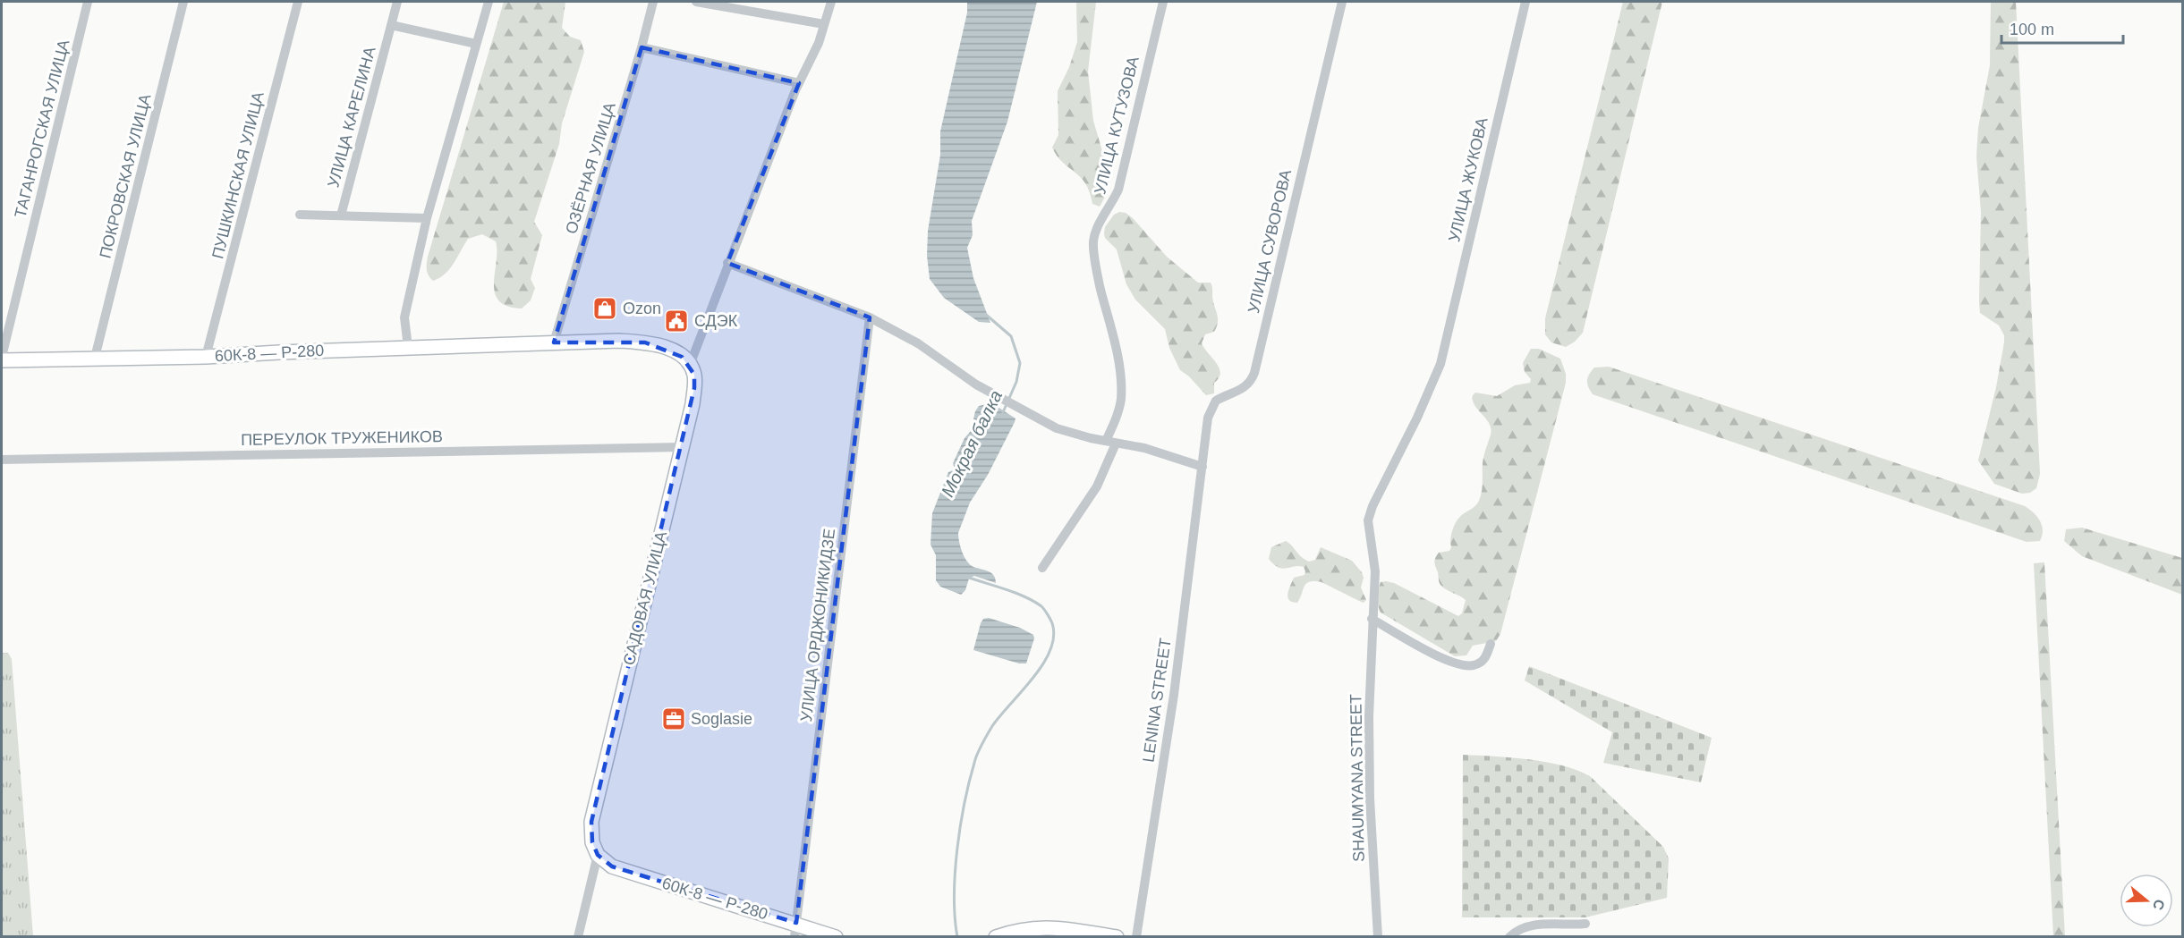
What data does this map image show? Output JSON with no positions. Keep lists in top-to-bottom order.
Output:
{
  "streets": {
    "street": [
      "УЛИЦА КАРЕЛИНА",
      "УЛИЦА КУТУЗОВА",
      "ТАГАНРОГСКАЯ УЛИЦА",
      "ОЗЁРНАЯ УЛИЦА",
      "ПУШКИНСКАЯ УЛИЦА",
      "ПОКРОВСКАЯ УЛИЦА",
      "УЛИЦА ЖУКОВА",
      "УЛИЦА СУВОРОВА",
      "60К-8 — Р-280",
      "ПЕРЕУЛОК ТРУЖЕНИКОВ",
      "САДОВАЯ УЛИЦА",
      "УЛИЦА ОРДЖОНИКИДЗЕ",
      "LENINA STREET",
      "SHAUMYANA STREET"
    ]
  },
  "crossings": [
    ["ТАГАНРОГСКАЯ УЛИЦА", "60К-8 — Р-280"],
    ["ОЗЁРНАЯ УЛИЦА", "60К-8 — Р-280"],
    ["ПУШКИНСКАЯ УЛИЦА", "60К-8 — Р-280"],
    ["ПОКРОВСКАЯ УЛИЦА", "60К-8 — Р-280"],
    ["УЛИЦА ЖУКОВА", "SHAUMYANA STREET"],
    ["УЛИЦА СУВОРОВА", "LENINA STREET"],
    ["60К-8 — Р-280", "САДОВАЯ УЛИЦА"],
    ["60К-8 — Р-280", "УЛИЦА ОРДЖОНИКИДЗЕ"],
    ["ПЕРЕУЛОК ТРУЖЕНИКОВ", "САДОВАЯ УЛИЦА"]
  ],
  "water": ["Мокрая балка"],
  "places": {
    "shop": ["Ozon"],
    "public building": ["СДЭК"],
    "office": ["Soglasie"]
  },
  "scale_bar": "100 m",
  "north": "right"
}
